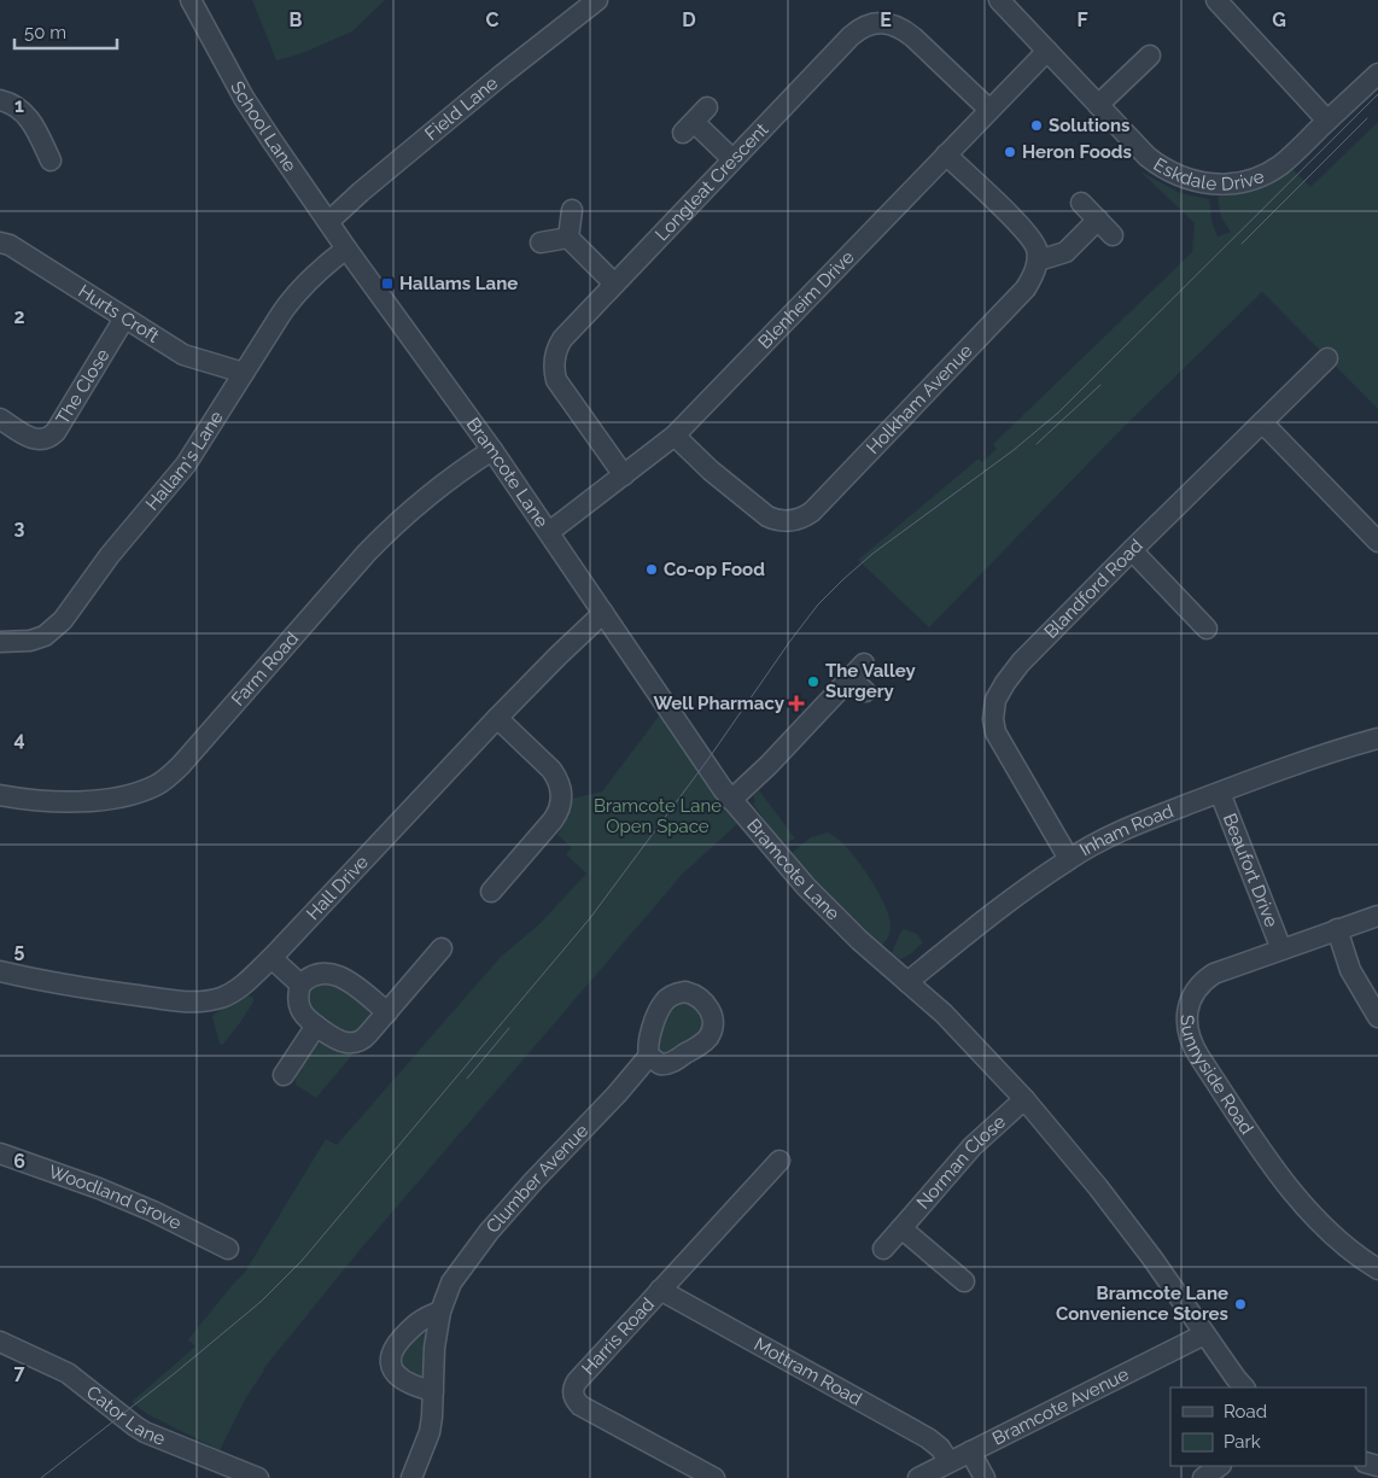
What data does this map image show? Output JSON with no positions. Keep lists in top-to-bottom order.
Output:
{
  "streets": {
    "street": [
      "Field Lane",
      "School Lane",
      "Eskdale Drive",
      "Longleat Crescent",
      "Blenheim Drive",
      "Hurts Croft",
      "The Close",
      "Holkham Avenue",
      "Hallam's Lane",
      "Bramcote Lane",
      "Blandford Road",
      "Farm Road",
      "Inham Road",
      "Beaufort Drive",
      "Hall Drive",
      "Sunnyside Road",
      "Norman Close",
      "Clumber Avenue",
      "Woodland Grove",
      "Harris Road",
      "Mottram Road",
      "Bramcote Avenue",
      "Cator Lane"
    ]
  },
  "crossings": [
    ["Field Lane", "School Lane"],
    ["School Lane", "Hallam's Lane"],
    ["School Lane", "Bramcote Lane"],
    ["Eskdale Drive", "Blenheim Drive"],
    ["Longleat Crescent", "Blenheim Drive"],
    ["Blenheim Drive", "Holkham Avenue"],
    ["Blenheim Drive", "Bramcote Lane"],
    ["Hurts Croft", "The Close"],
    ["Hurts Croft", "Hallam's Lane"],
    ["Hallam's Lane", "Bramcote Lane"],
    ["Bramcote Lane", "Farm Road"],
    ["Bramcote Lane", "Inham Road"],
    ["Bramcote Lane", "Hall Drive"],
    ["Bramcote Lane", "Norman Close"],
    ["Bramcote Lane", "Bramcote Avenue"],
    ["Blandford Road", "Inham Road"],
    ["Inham Road", "Beaufort Drive"],
    ["Beaufort Drive", "Sunnyside Road"],
    ["Harris Road", "Mottram Road"],
    ["Mottram Road", "Bramcote Avenue"]
  ],
  "parks": ["Bramcote Lane Open Space"],
  "places": {
    "other": [
      "Solutions",
      "Heron Foods",
      "Co-op Food",
      "The Valley Surgery",
      "Bramcote Lane Convenience Stores"
    ],
    "transit": ["Hallams Lane"],
    "health": ["Well Pharmacy"]
  },
  "legend": ["Road", "Park"],
  "scale_bar": "50 m",
  "grid": {
    "columns": [
      "B",
      "C",
      "D",
      "E",
      "F",
      "G"
    ],
    "rows": [
      "1",
      "2",
      "3",
      "4",
      "5",
      "6",
      "7"
    ]
  }
}
